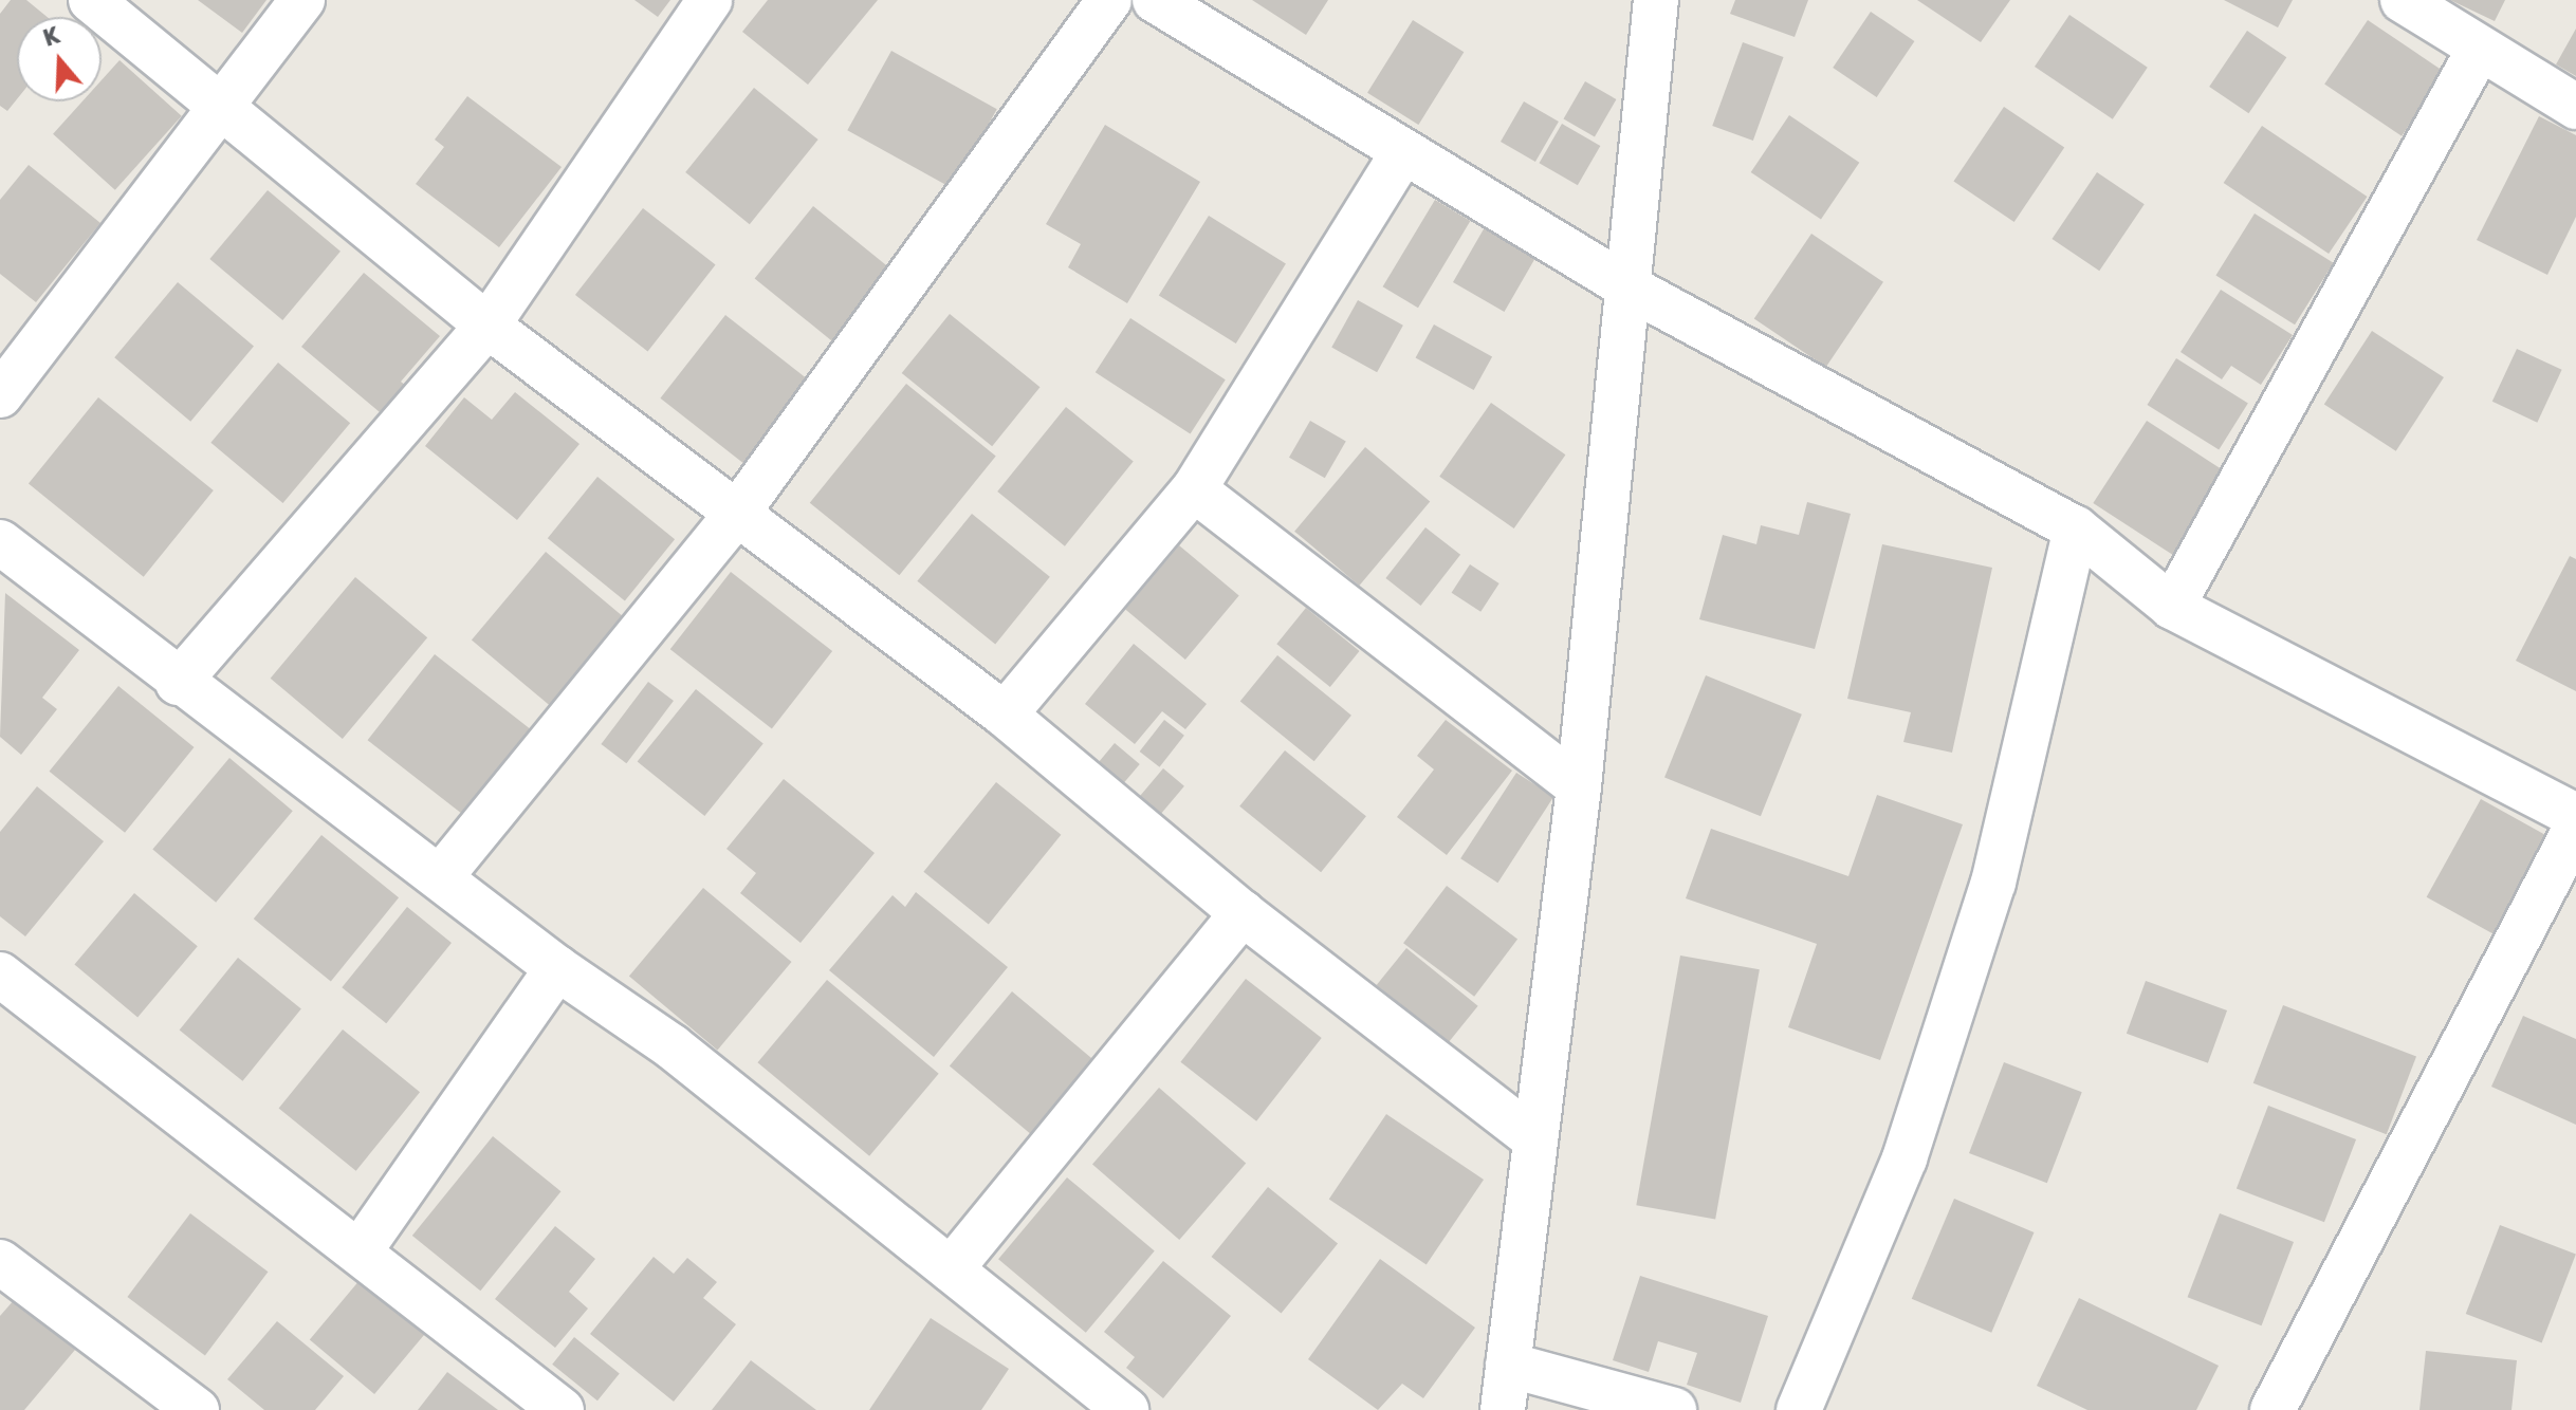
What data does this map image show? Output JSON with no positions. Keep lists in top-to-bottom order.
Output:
{
  "north": "top"
}
